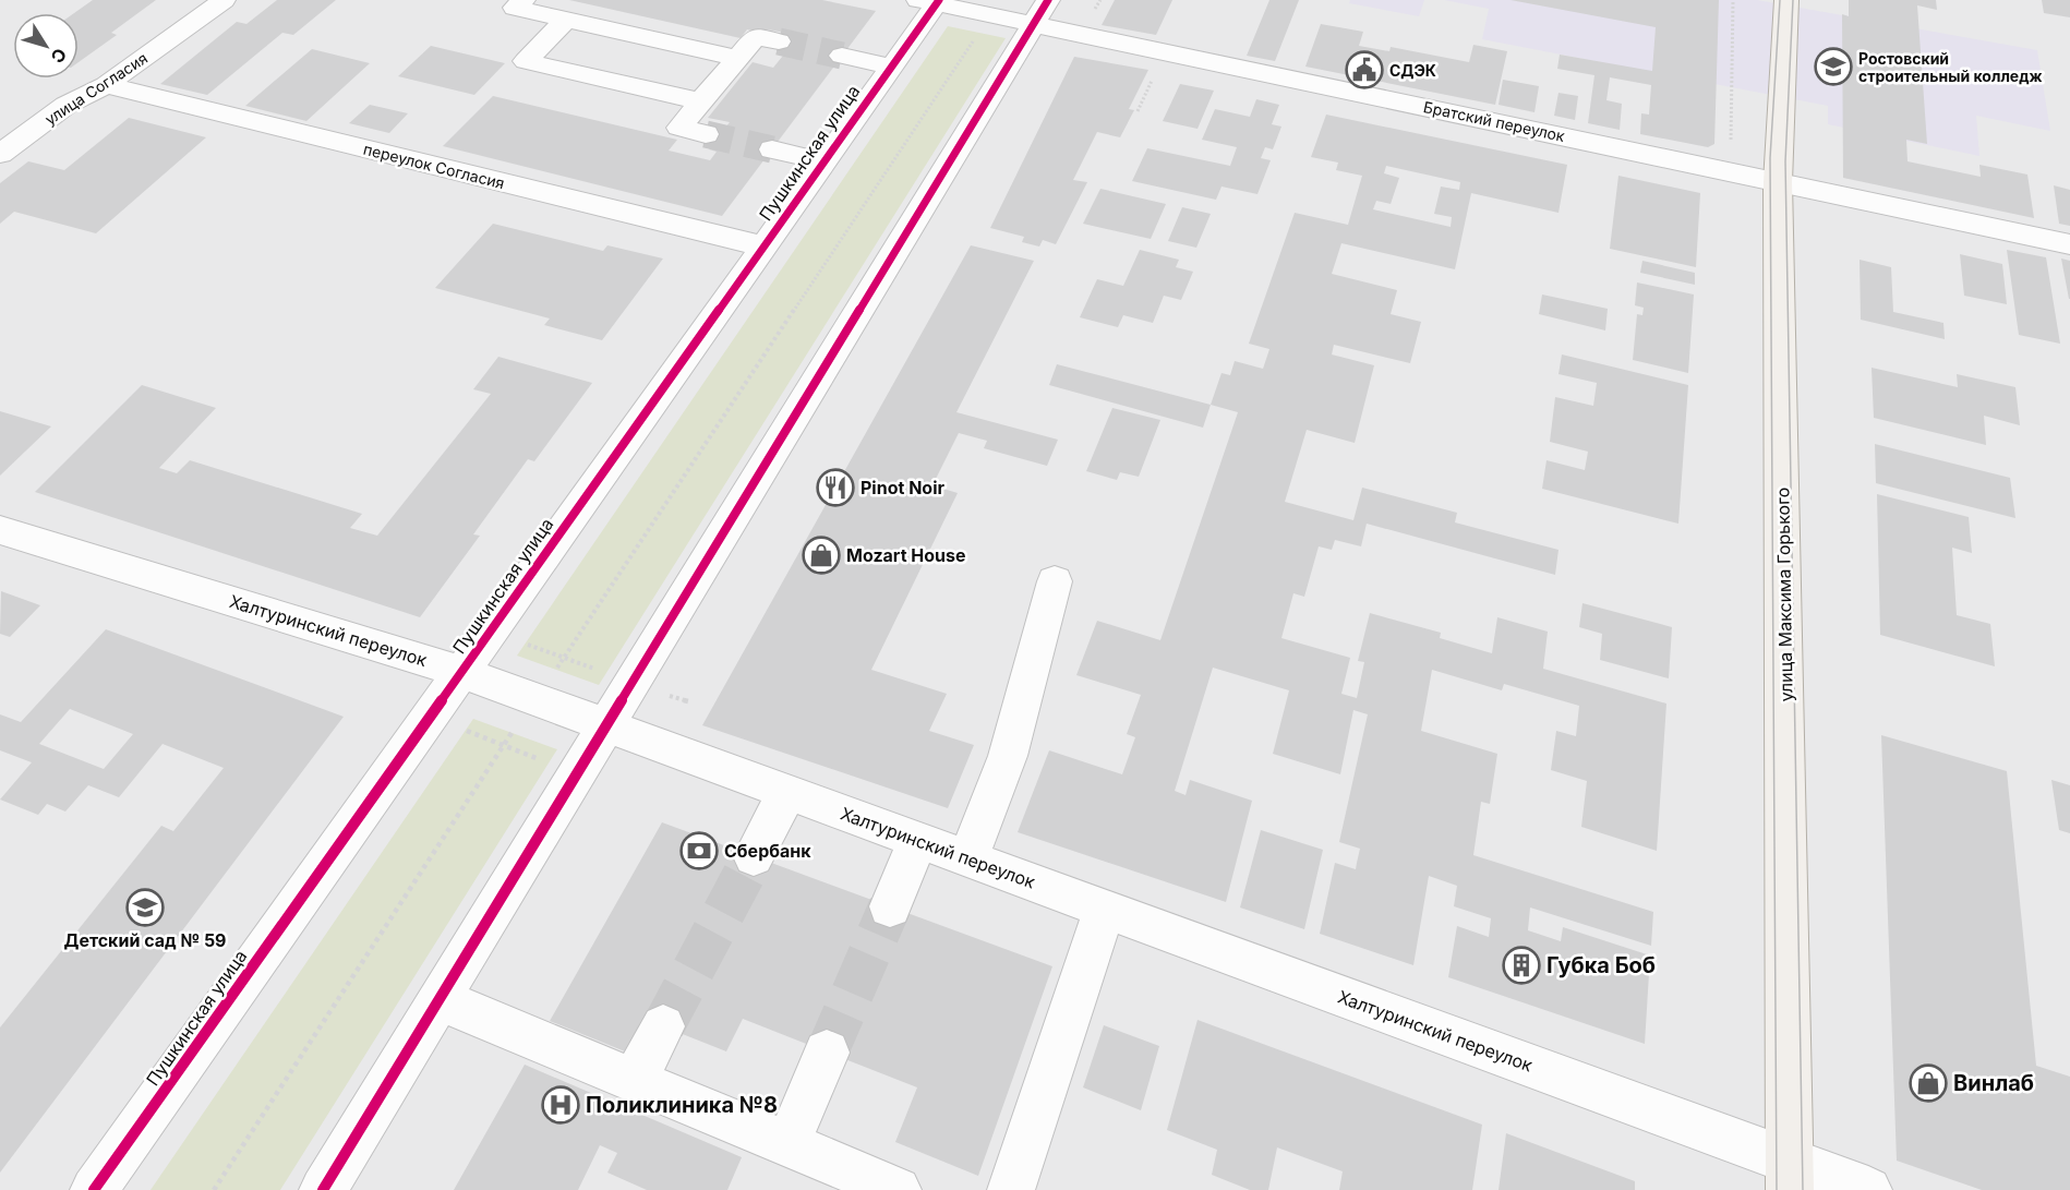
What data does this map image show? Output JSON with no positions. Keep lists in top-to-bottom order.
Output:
{
  "streets": {
    "main road": ["улица Максима Горького"],
    "street": [
      "улица Согласия",
      "Братский переулок",
      "Пушкинская улица",
      "переулок Согласия",
      "Халтуринский переулок"
    ]
  },
  "crossings": [
    ["улица Согласия", "переулок Согласия"],
    ["Братский переулок", "Пушкинская улица"],
    ["Братский переулок", "улица Максима Горького"],
    ["Пушкинская улица", "переулок Согласия"],
    ["Пушкинская улица", "Халтуринский переулок"],
    ["улица Максима Горького", "Халтуринский переулок"]
  ],
  "places": {
    "school or university": ["Ростовский строительный колледж", "Детский сад № 59"],
    "public building": ["СДЭК"],
    "restaurant": ["Pinot Noir"],
    "shop": ["Mozart House", "Винлаб"],
    "bank": ["Сбербанк"],
    "building": ["Губка Боб"],
    "hospital": ["Поликлиника №8"]
  },
  "north": "bottom right"
}
